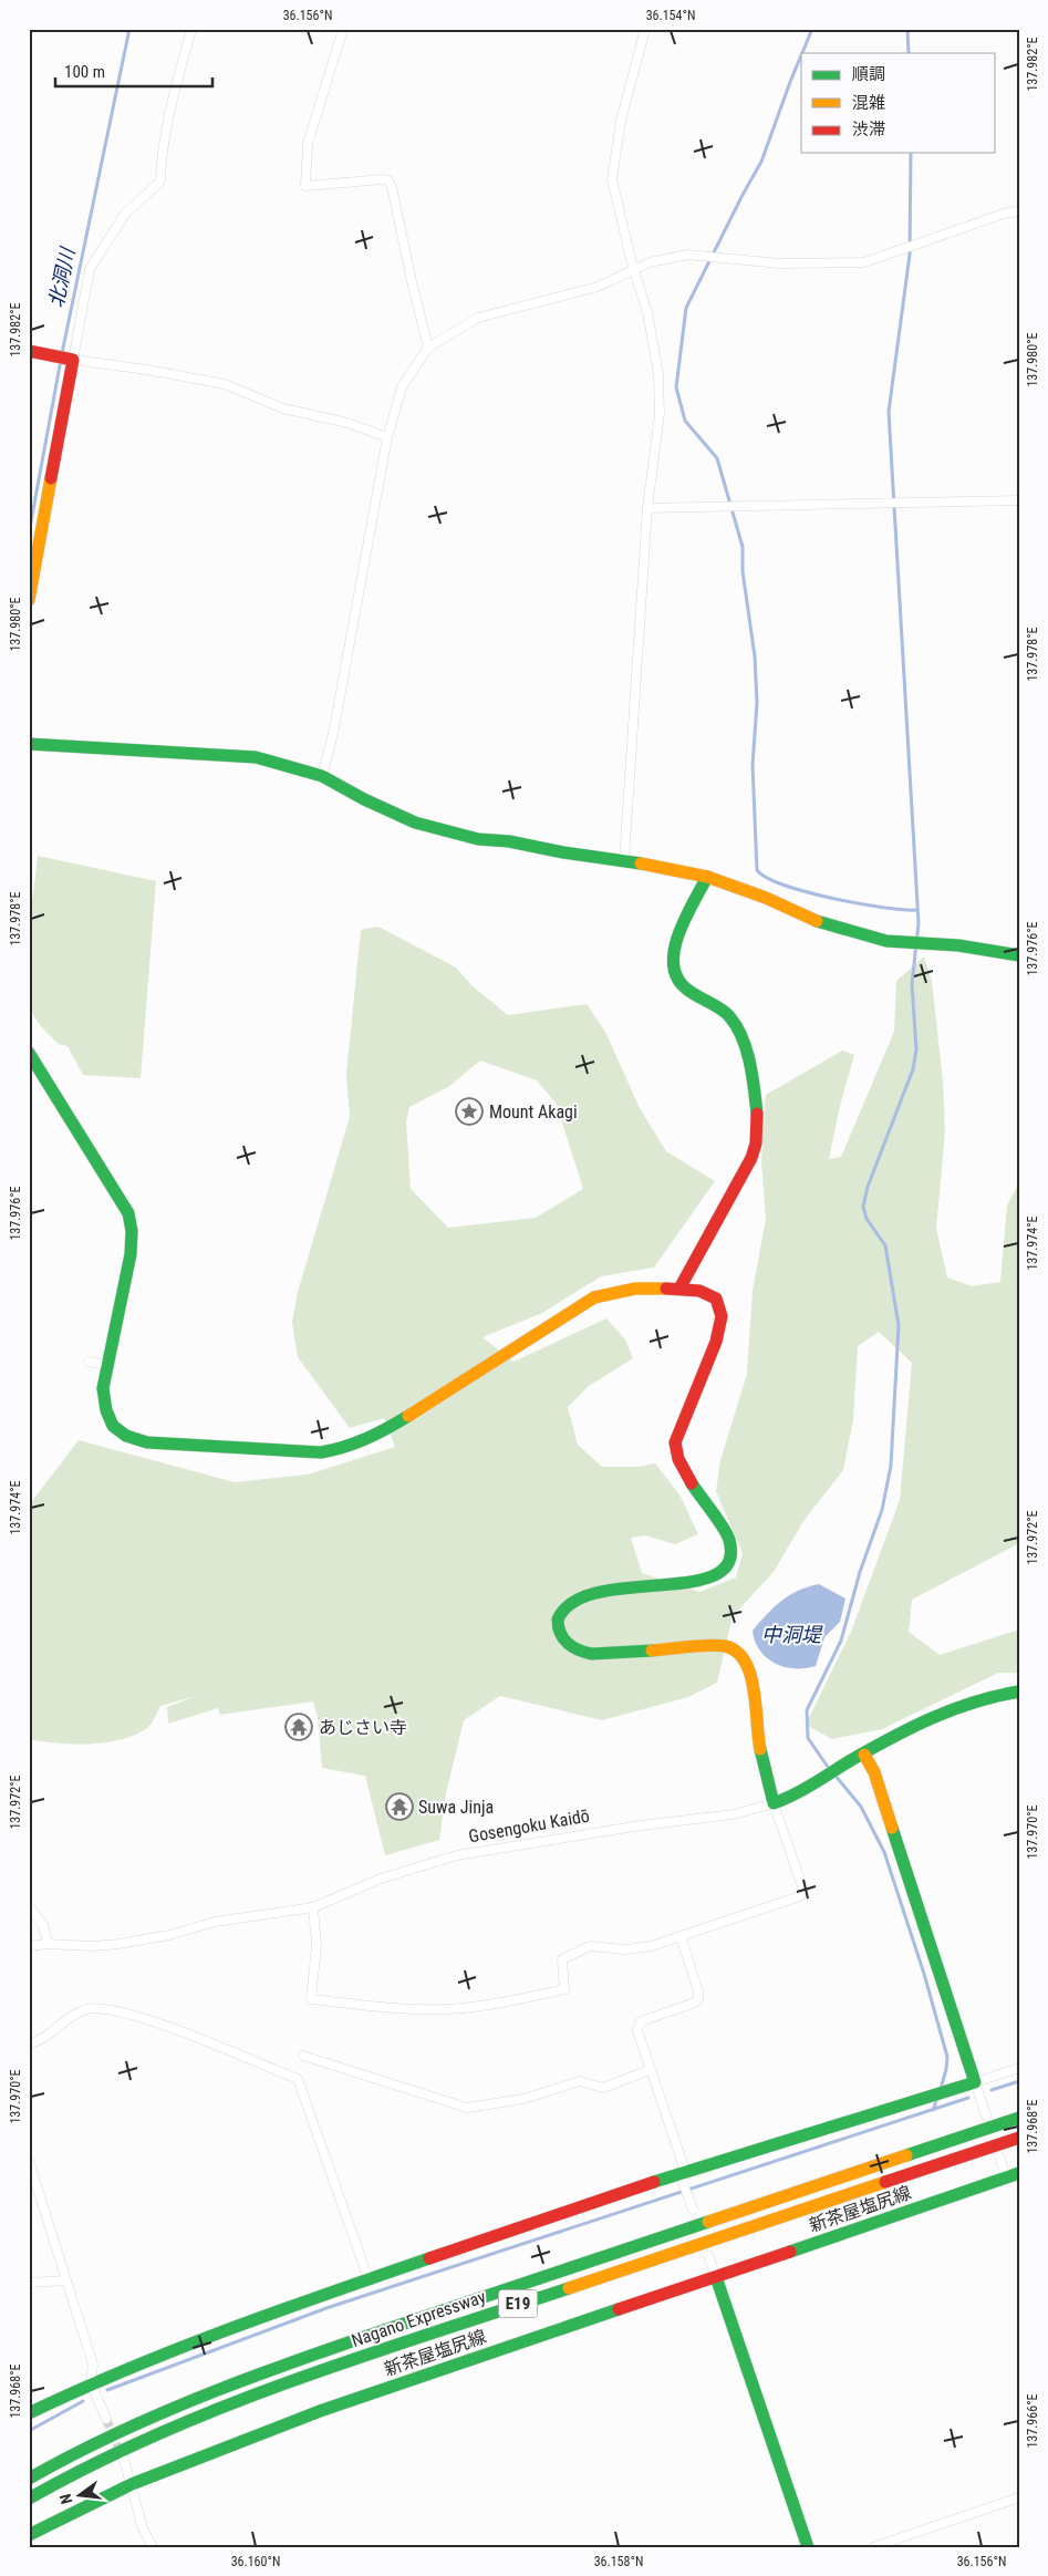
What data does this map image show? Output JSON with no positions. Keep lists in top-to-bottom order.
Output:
{
  "streets": {
    "main road": [
      "Gosengoku Kaidō",
      "新茶屋塩尻線",
      "E19",
      "Nagano Expressway"
    ]
  },
  "water": ["北洞川", "中洞堤"],
  "places": {
    "place": ["Mount Akagi"],
    "temple": ["あじさい寺", "Suwa Jinja"]
  },
  "legend": ["順調", "混雑", "渋滞"],
  "scale_bar": "100 m",
  "north": "left",
  "coordinates": [
    "36.156°N",
    "36.154°N",
    "137.982°E",
    "137.980°E",
    "137.978°E",
    "137.976°E",
    "137.974°E",
    "137.972°E",
    "137.970°E",
    "137.968°E",
    "137.966°E",
    "36.160°N",
    "36.158°N"
  ]
}
